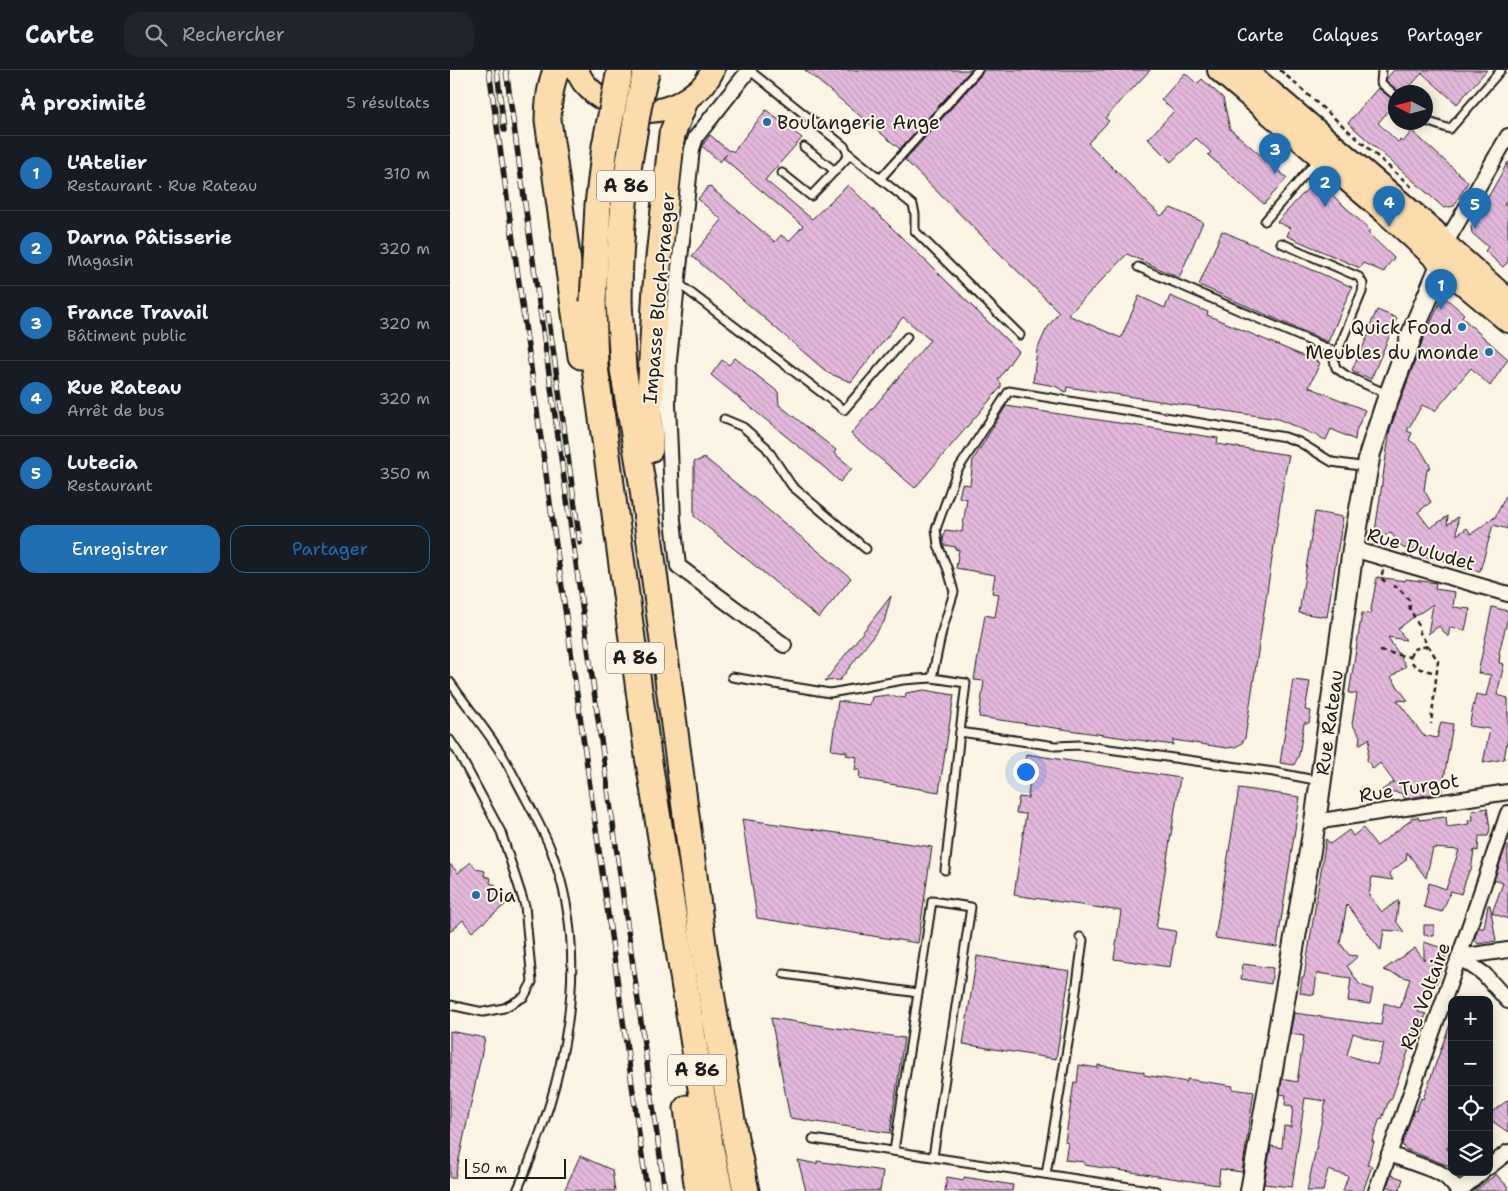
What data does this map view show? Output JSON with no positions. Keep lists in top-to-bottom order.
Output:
{
  "streets": {
    "highway": ["A 86"],
    "street": [
      "Impasse Bloch-Praeger",
      "Rue Duludet",
      "Rue Rateau",
      "Rue Turgot",
      "Rue Voltaire"
    ]
  },
  "crossings": [
    ["Rue Duludet", "Rue Rateau"],
    ["Rue Rateau", "Rue Turgot"]
  ],
  "places": [
    "Boulangerie Ange",
    "Quick Food",
    "Meubles du monde",
    "Dia"
  ],
  "scale_bar": "50 m",
  "north": "left",
  "page": {
    "header": "Carte",
    "search": "Rechercher",
    "nav": ["Carte", "Calques", "Partager"],
    "heading": ["À proximité", "5 résultats"],
    "pins": [
      "3",
      "2",
      "4",
      "5",
      "1"
    ],
    "list": [
      {
        "mark": "1",
        "name": "L'Atelier",
        "note": "Restaurant · Rue Rateau",
        "value": "310 m"
      },
      {
        "mark": "2",
        "name": "Darna Pâtisserie",
        "note": "Magasin",
        "value": "320 m"
      },
      {
        "mark": "3",
        "name": "France Travail",
        "note": "Bâtiment public",
        "value": "320 m"
      },
      {
        "mark": "4",
        "name": "Rue Rateau",
        "note": "Arrêt de bus",
        "value": "320 m"
      },
      {
        "mark": "5",
        "name": "Lutecia",
        "note": "Restaurant",
        "value": "350 m"
      }
    ],
    "buttons": ["Enregistrer", "Partager"],
    "map_buttons": ["+", "−"],
    "scale": "50 m"
  }
}
